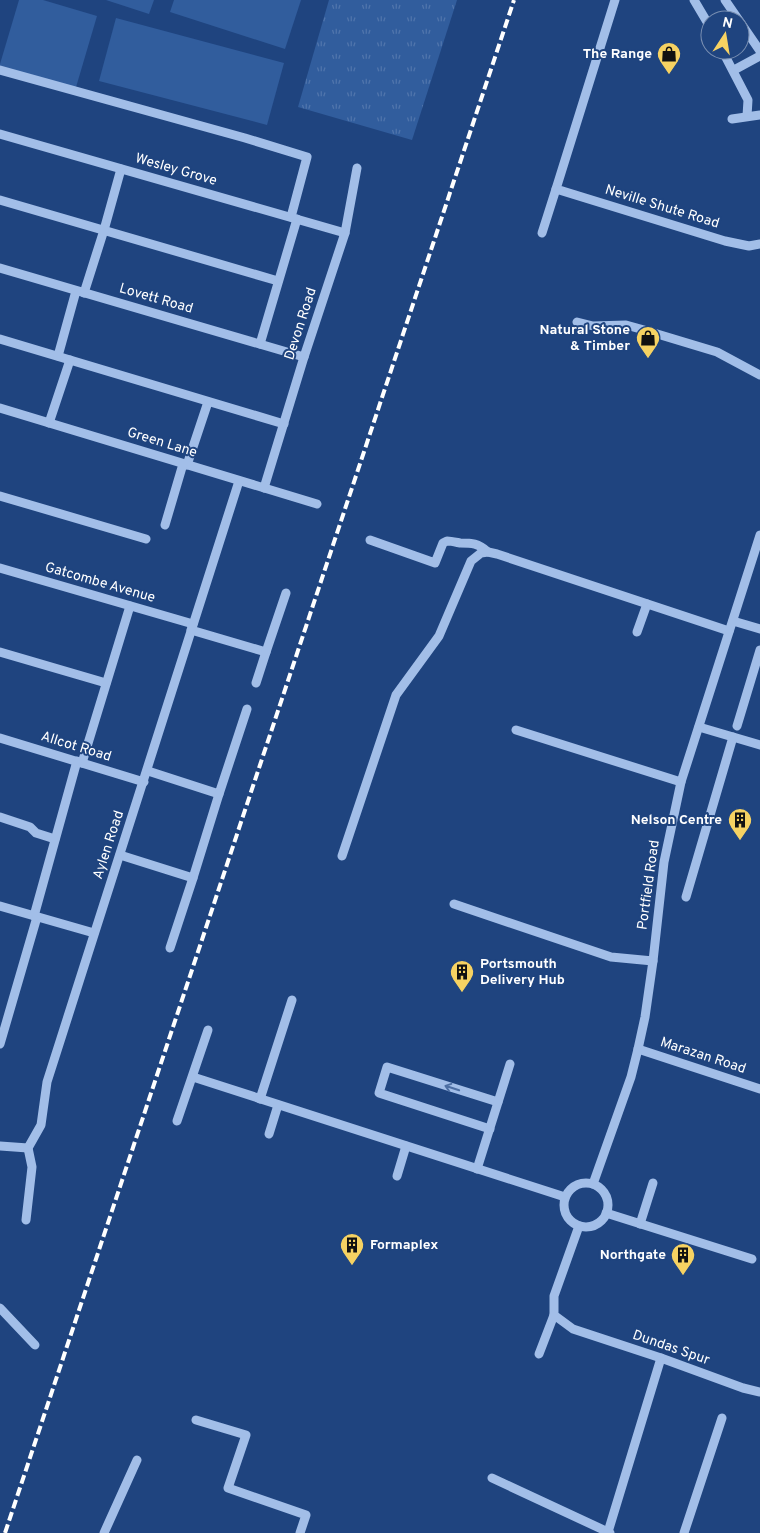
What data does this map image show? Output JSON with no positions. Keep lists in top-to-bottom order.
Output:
{
  "streets": {
    "street": [
      "Wesley Grove",
      "Neville Shute Road",
      "Lovett Road",
      "Devon Road",
      "Green Lane",
      "Gatcombe Avenue",
      "Allcot Road",
      "Aylen Road",
      "Portfield Road",
      "Marazan Road",
      "Dundas Spur"
    ]
  },
  "crossings": [
    ["Wesley Grove", "Devon Road"],
    ["Lovett Road", "Devon Road"],
    ["Devon Road", "Green Lane"],
    ["Green Lane", "Aylen Road"],
    ["Gatcombe Avenue", "Aylen Road"],
    ["Allcot Road", "Aylen Road"],
    ["Portfield Road", "Marazan Road"]
  ],
  "places": {
    "shop": ["The Range", "Natural Stone & Timber"],
    "building": [
      "Nelson Centre",
      "Portsmouth Delivery Hub",
      "Formaplex",
      "Northgate"
    ]
  },
  "north": "top"
}
